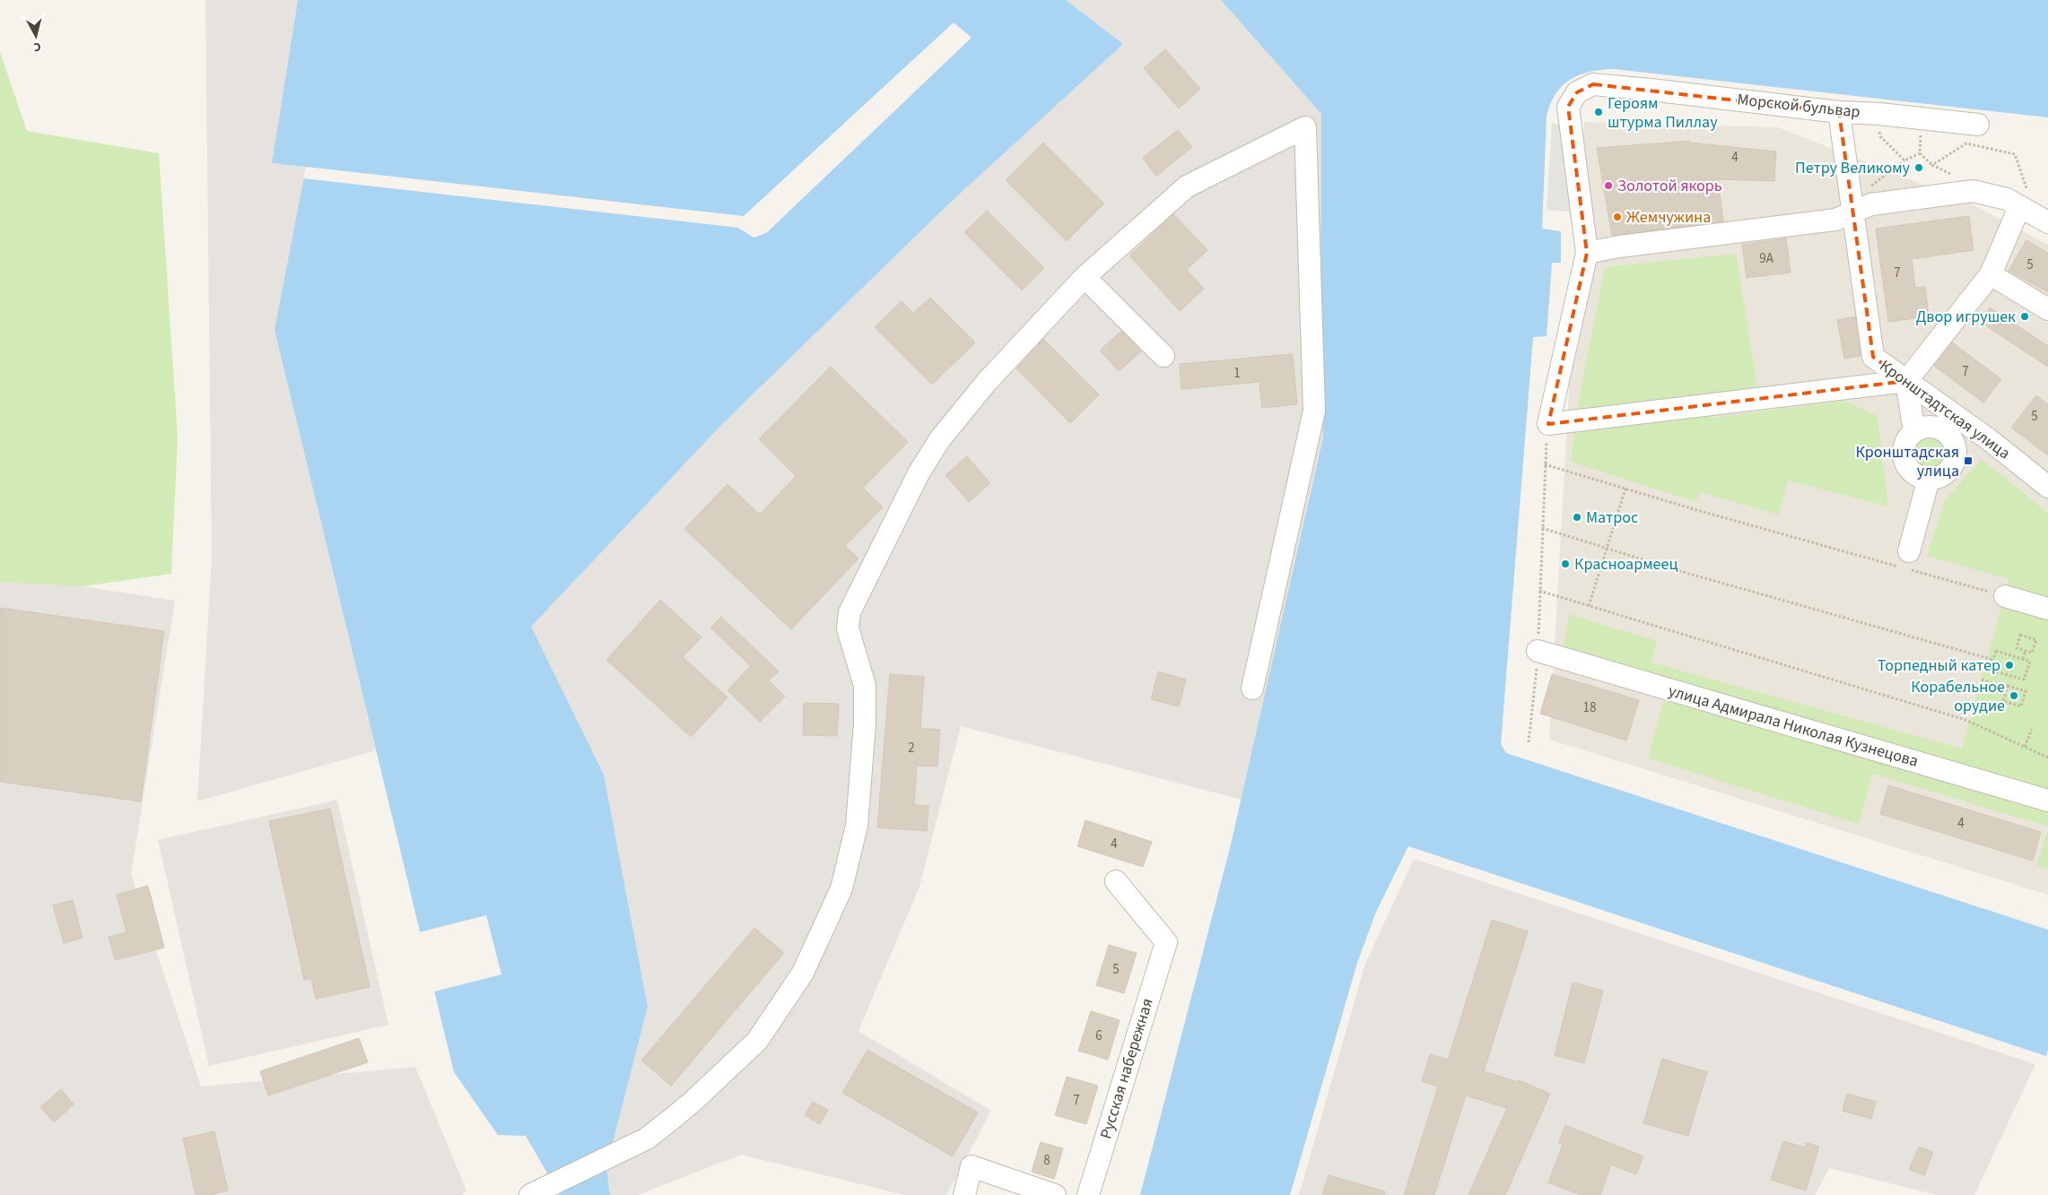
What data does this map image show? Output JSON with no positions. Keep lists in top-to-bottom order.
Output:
{
  "streets": {
    "street": [
      "Морской бульвар",
      "Кронштадтская улица",
      "улица Адмирала Николая Кузнецова",
      "Русская набережная"
    ]
  },
  "crossings": [
    ["Морской бульвар", "Кронштадтская улица"]
  ],
  "places": {
    "other": [
      "Героям штурма Пиллау",
      "Петру Великому",
      "Золотой якорь",
      "Жемчужина",
      "Двор игрушек",
      "Матрос",
      "Красноармеец",
      "Торпедный катер",
      "Корабельное орудие"
    ],
    "transit": ["Кронштадская улица"]
  },
  "house_numbers": [
    "4",
    "9А",
    "5",
    "7",
    "7",
    "1",
    "5",
    "18",
    "2",
    "4",
    "4",
    "5",
    "6",
    "7",
    "8"
  ],
  "north": "bottom"
}
